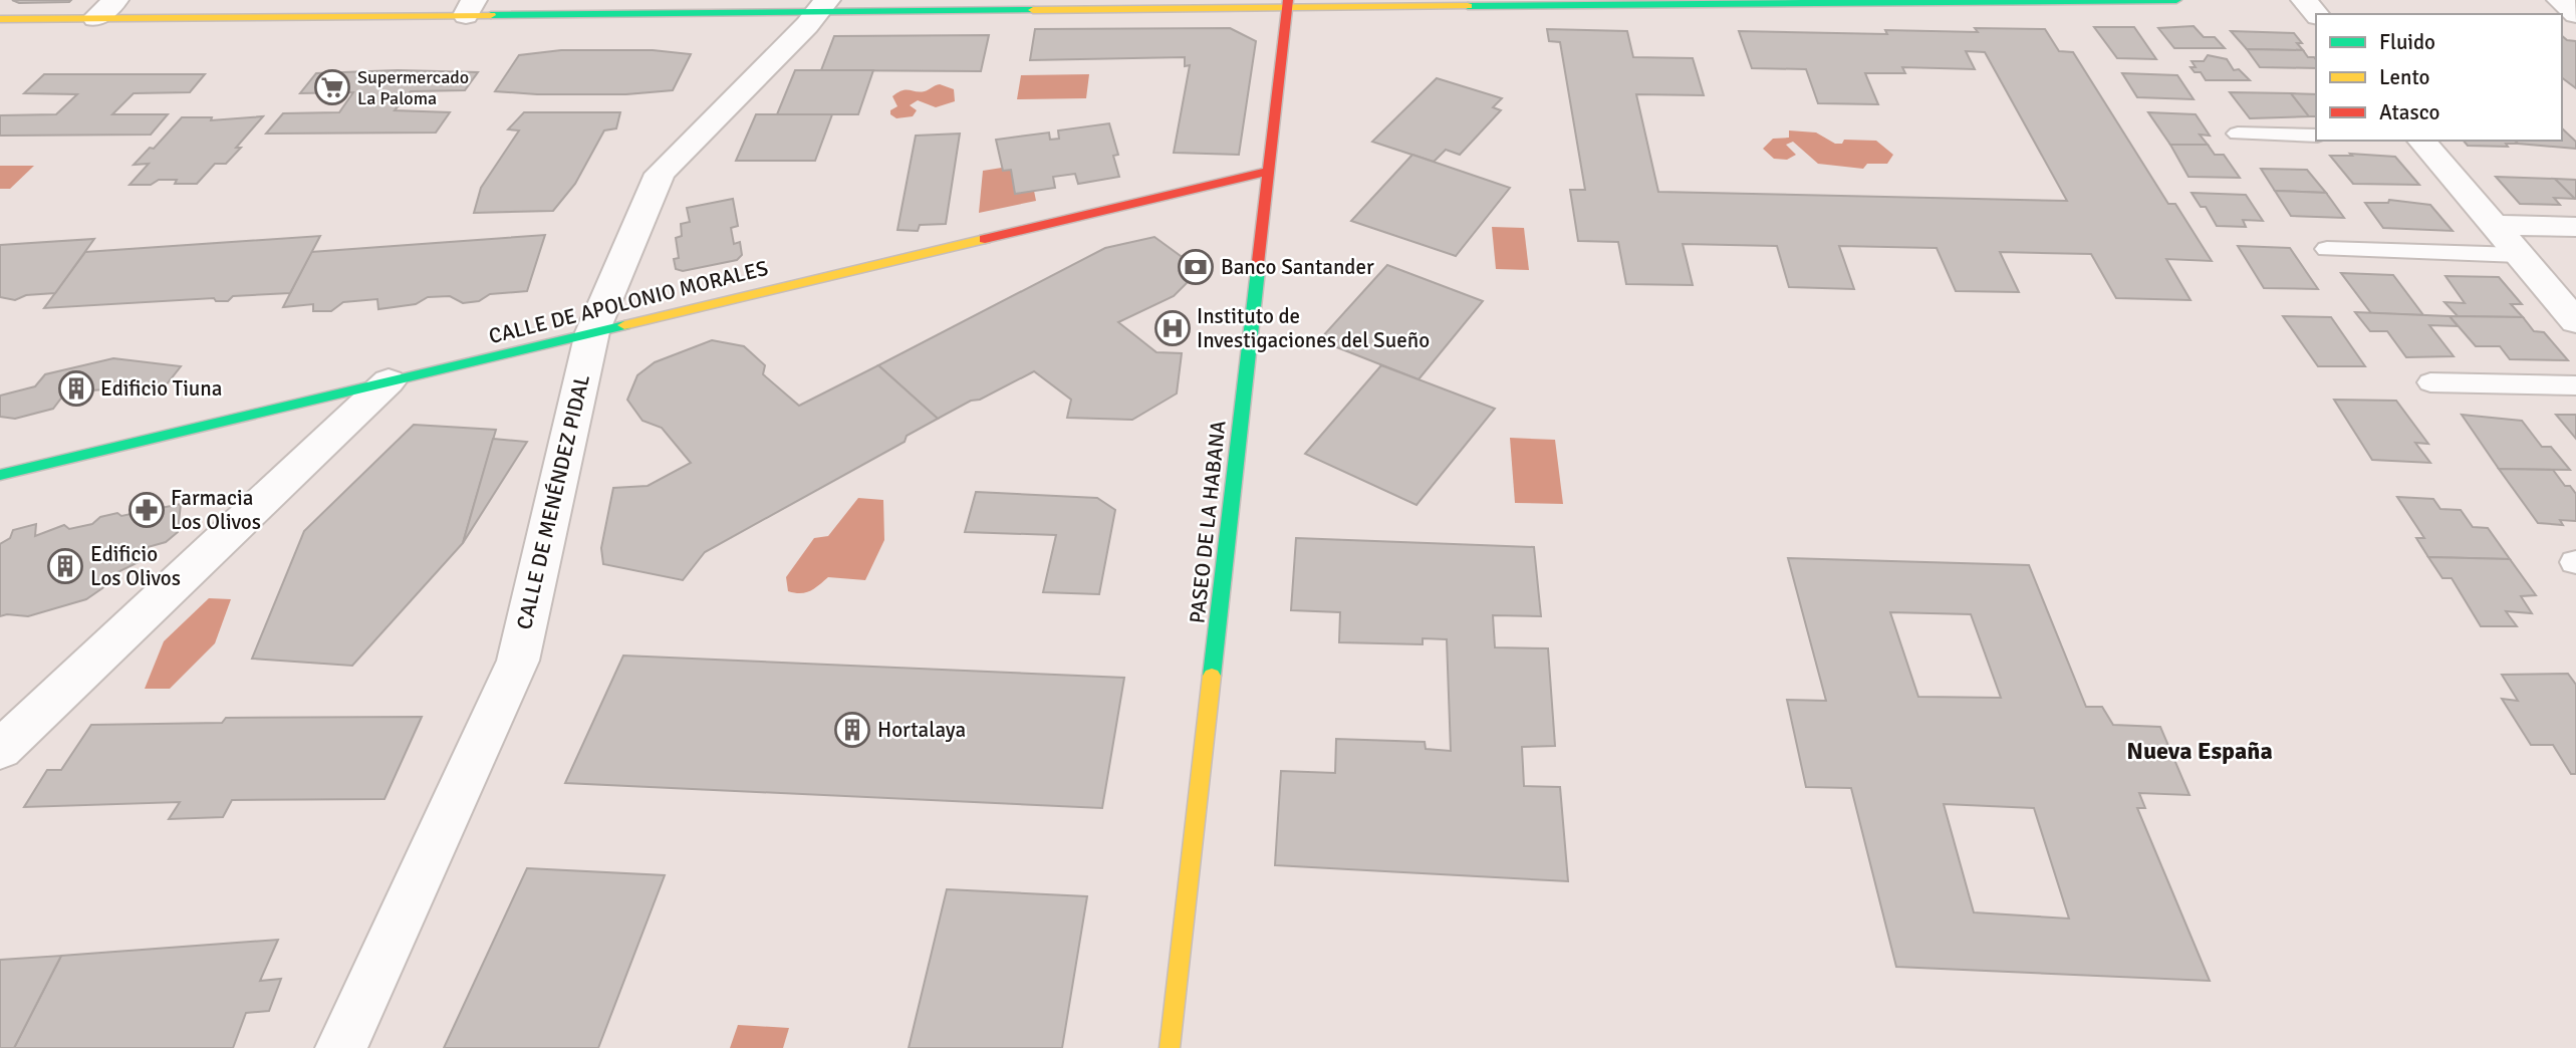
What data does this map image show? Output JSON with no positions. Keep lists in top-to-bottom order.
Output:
{
  "streets": {
    "street": ["CALLE DE APOLONIO MORALES", "CALLE DE MENÉNDEZ PIDAL", "PASEO DE LA HABANA"]
  },
  "crossings": [
    ["CALLE DE APOLONIO MORALES", "CALLE DE MENÉNDEZ PIDAL"],
    ["CALLE DE APOLONIO MORALES", "PASEO DE LA HABANA"]
  ],
  "districts": ["Nueva España"],
  "places": {
    "supermarket": ["Supermercado La Paloma"],
    "bank": ["Banco Santander"],
    "hospital": ["Instituto de Investigaciones del Sueño"],
    "building": ["Edificio Tiuna", "Edificio Los Olivos", "Hortalaya"],
    "pharmacy": ["Farmacia Los Olivos"]
  },
  "legend": ["Fluido", "Lento", "Atasco"]
}
